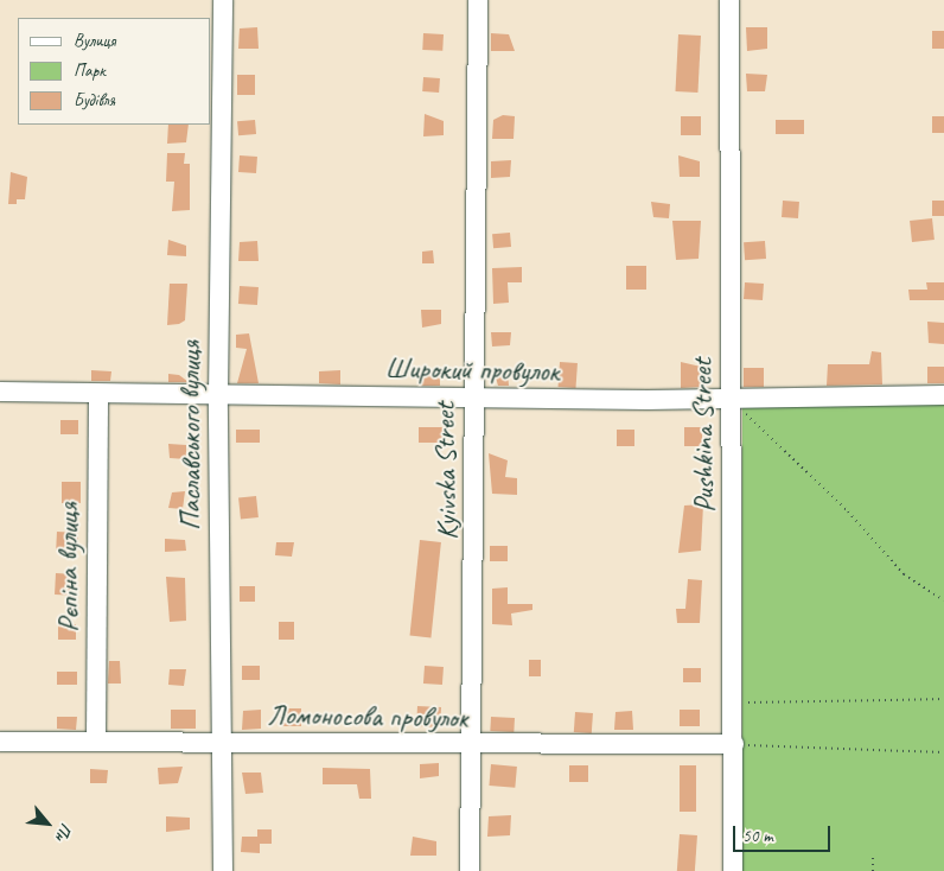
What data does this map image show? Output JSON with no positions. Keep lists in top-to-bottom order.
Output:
{
  "streets": {
    "street": [
      "Широкий провулок",
      "Паславського вулиця",
      "Pushkina Street",
      "Kyivska Street",
      "Рєпіна вулиця",
      "Ломоносова провулок"
    ]
  },
  "crossings": [
    ["Широкий провулок", "Паславського вулиця"],
    ["Широкий провулок", "Pushkina Street"],
    ["Широкий провулок", "Kyivska Street"],
    ["Широкий провулок", "Рєпіна вулиця"],
    ["Паславського вулиця", "Ломоносова провулок"],
    ["Pushkina Street", "Ломоносова провулок"],
    ["Kyivska Street", "Ломоносова провулок"],
    ["Рєпіна вулиця", "Ломоносова провулок"]
  ],
  "legend": ["Вулиця", "Парк", "Будівля"],
  "scale_bar": "50 m",
  "north": "bottom right"
}
